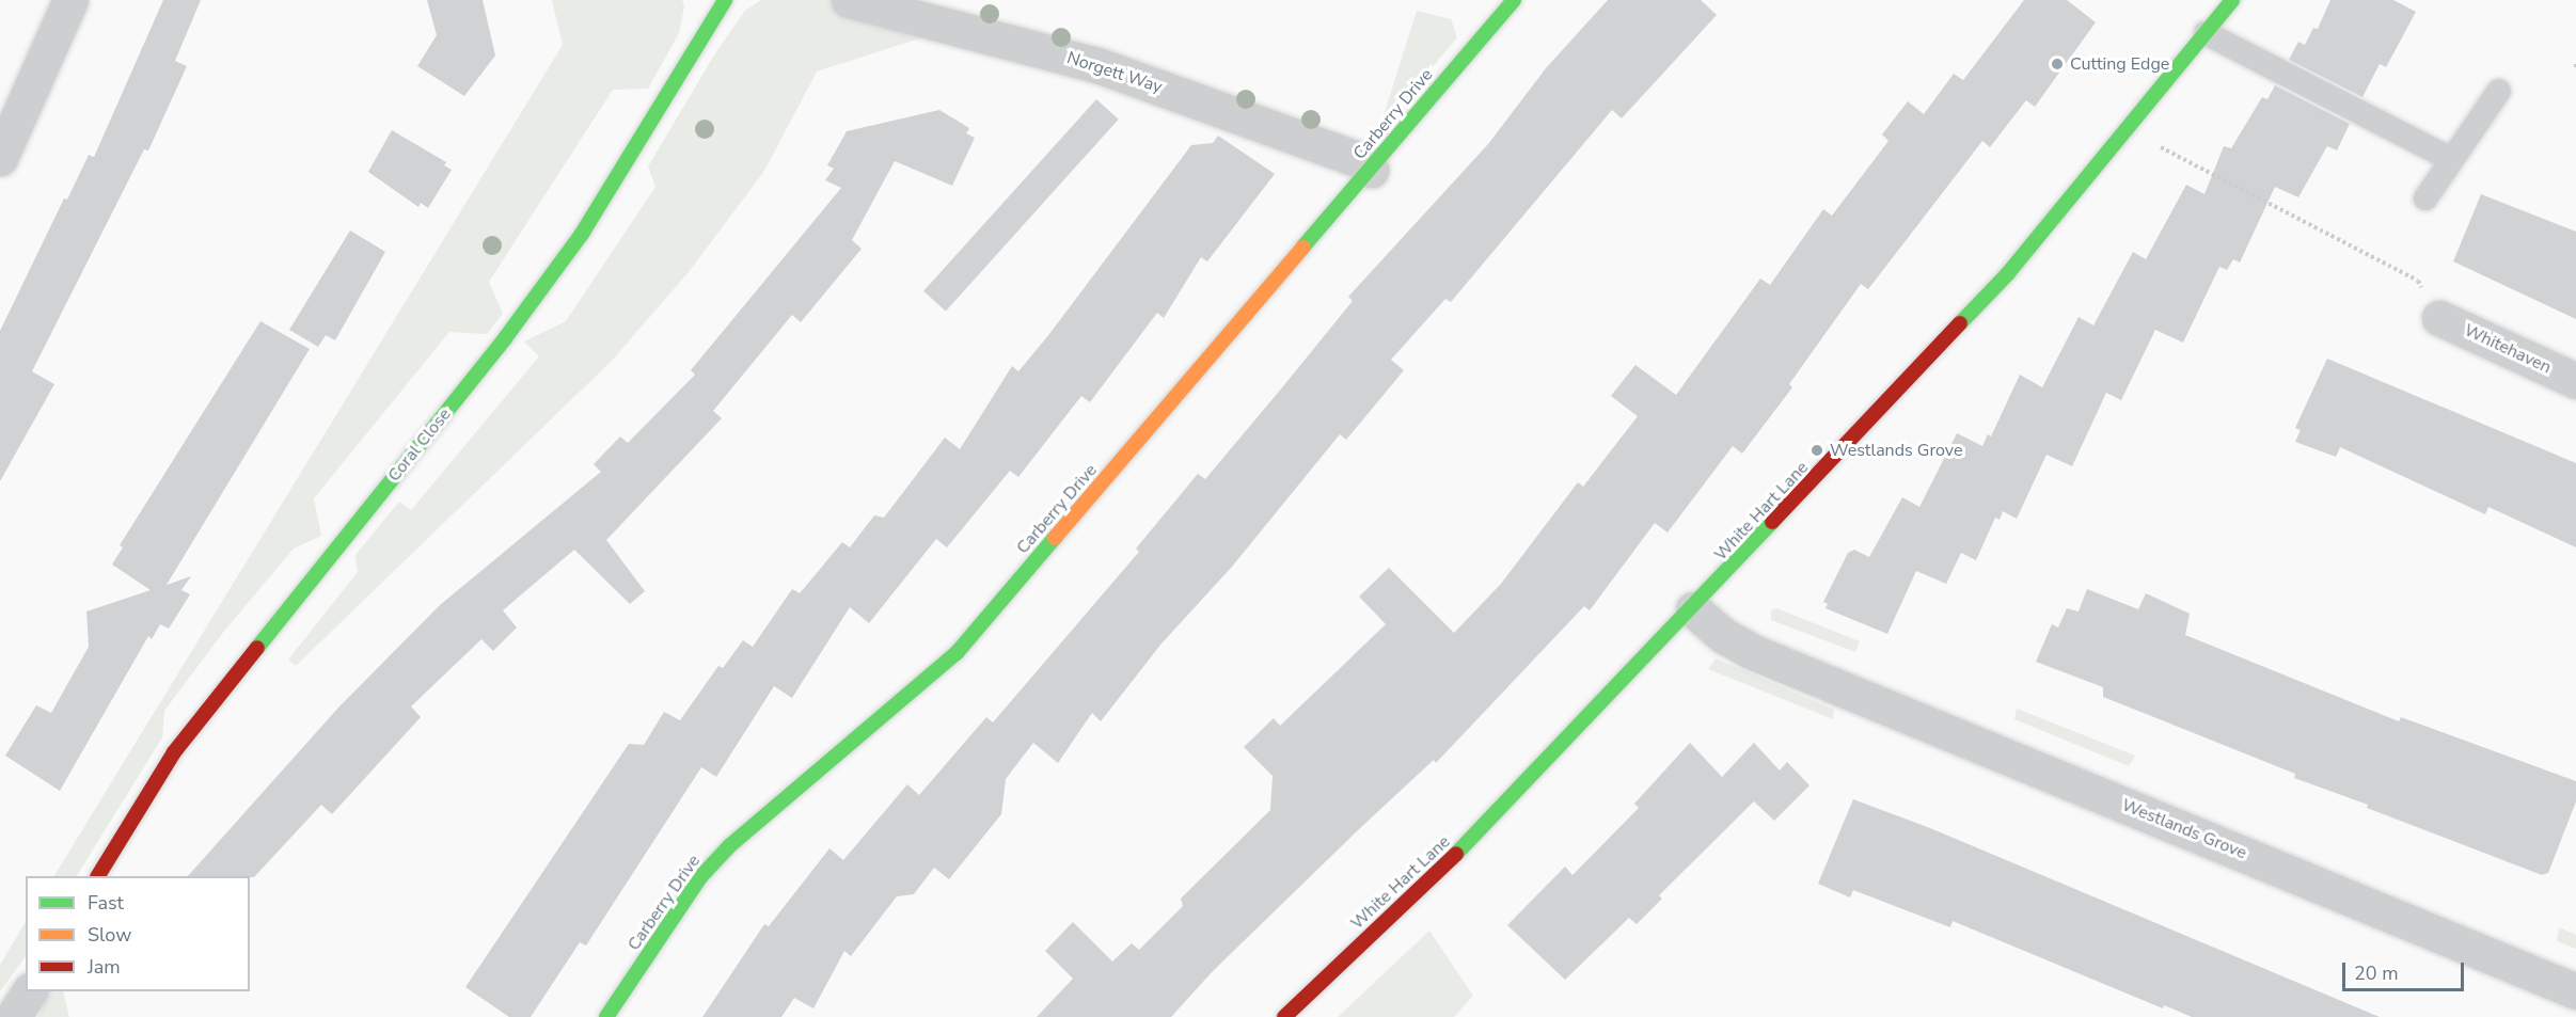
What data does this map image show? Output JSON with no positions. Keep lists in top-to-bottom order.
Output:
{
  "streets": {
    "street": [
      "Norgett Way",
      "Carberry Drive",
      "Whitehaven",
      "Coral Close",
      "White Hart Lane",
      "Westlands Grove"
    ]
  },
  "crossings": [
    ["Norgett Way", "Carberry Drive"],
    ["White Hart Lane", "Westlands Grove"]
  ],
  "places": ["Cutting Edge", "Westlands Grove"],
  "legend": ["Fast", "Slow", "Jam"],
  "scale_bar": "20 m"
}
